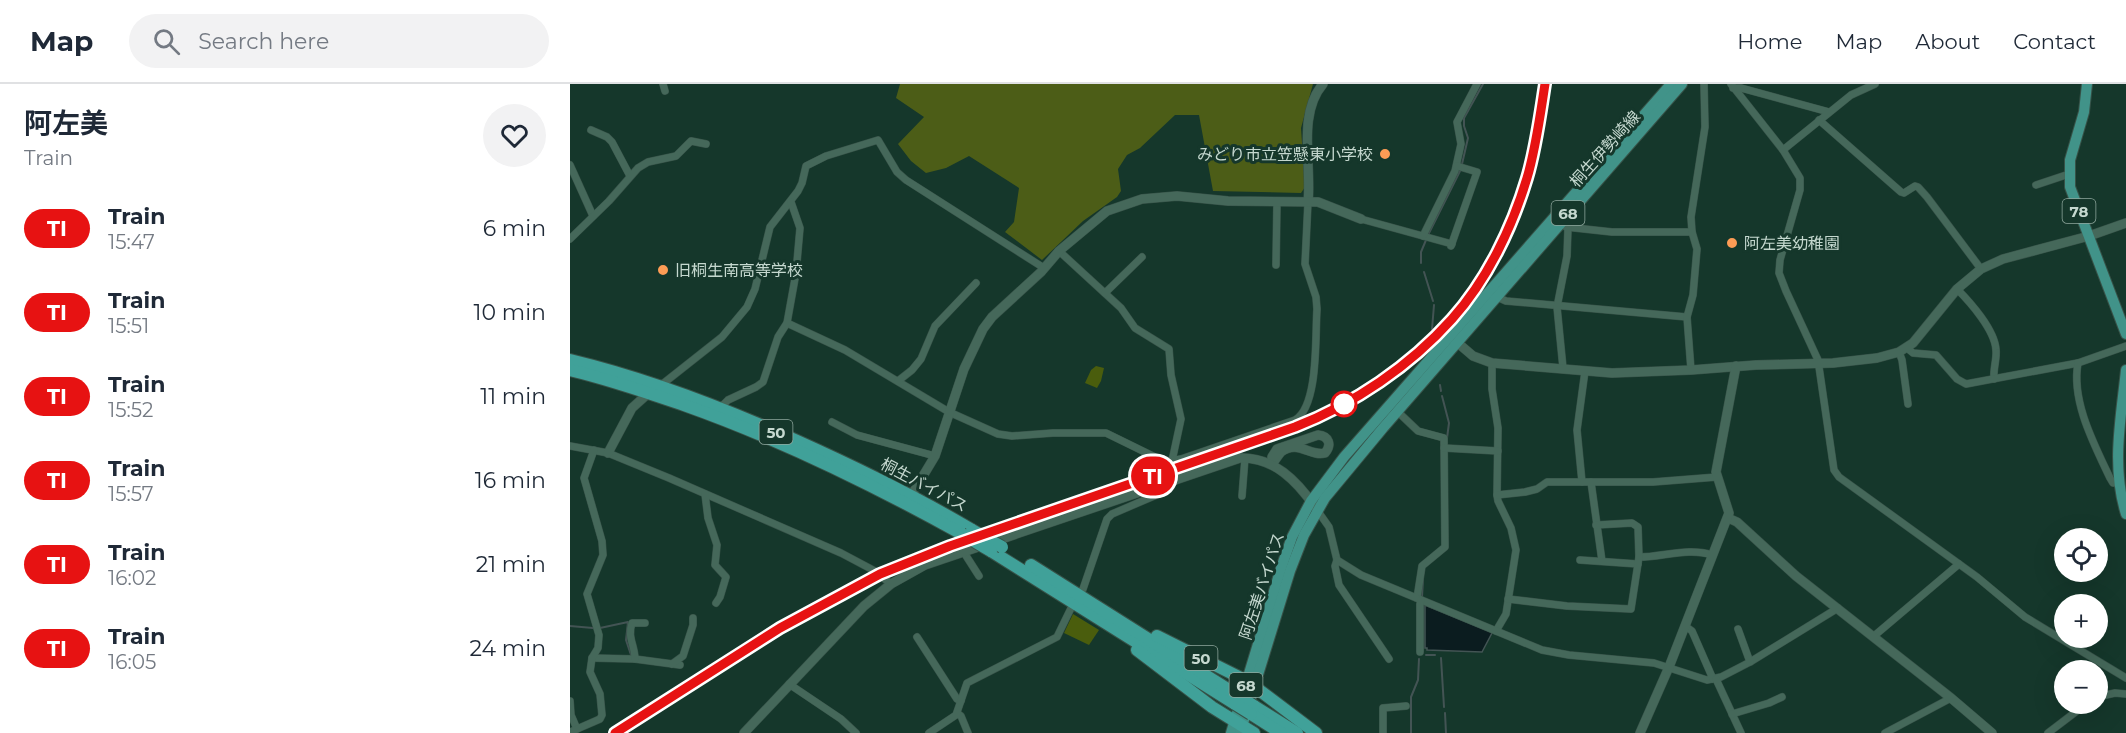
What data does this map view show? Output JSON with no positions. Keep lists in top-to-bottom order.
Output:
{
  "streets": {
    "highway": ["50", "桐生バイパス"],
    "main road": [
      "桐生伊勢崎線",
      "78",
      "68",
      "阿左美バイパス"
    ]
  },
  "crossings": [
    ["桐生伊勢崎線", "阿左美バイパス"],
    ["50", "桐生バイパス"],
    ["50", "阿左美バイパス"]
  ],
  "places": ["みどり市立笠懸東小学校", "阿左美幼稚園", "旧桐生南高等学校"],
  "page": {
    "header": "Map",
    "search": "Search here",
    "nav": [
      "Home",
      "Map",
      "About",
      "Contact"
    ],
    "heading": ["阿左美", "Train"],
    "on_map": "TI",
    "list": [
      {
        "mark": "TI",
        "name": "Train",
        "note": "15:47",
        "value": "6 min"
      },
      {
        "mark": "TI",
        "name": "Train",
        "note": "15:51",
        "value": "10 min"
      },
      {
        "mark": "TI",
        "name": "Train",
        "note": "15:52",
        "value": "11 min"
      },
      {
        "mark": "TI",
        "name": "Train",
        "note": "15:57",
        "value": "16 min"
      },
      {
        "mark": "TI",
        "name": "Train",
        "note": "16:02",
        "value": "21 min"
      },
      {
        "mark": "TI",
        "name": "Train",
        "note": "16:05",
        "value": "24 min"
      }
    ],
    "map_buttons": ["+", "−"]
  }
}
